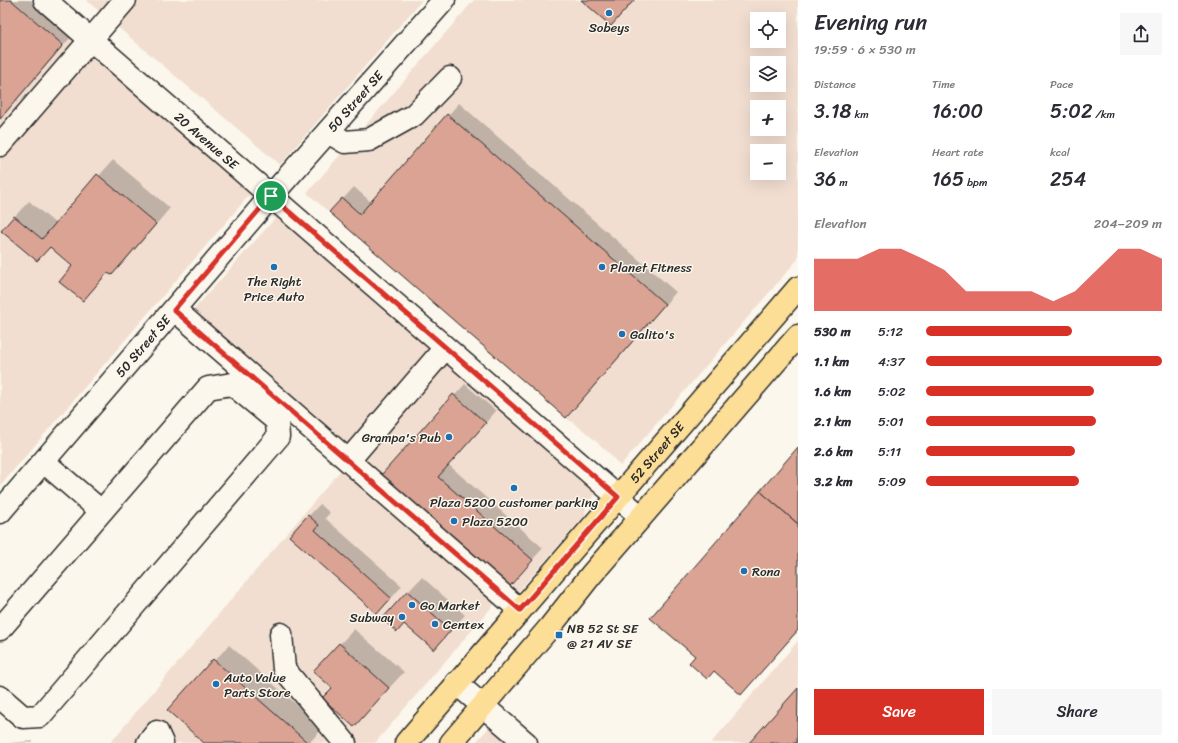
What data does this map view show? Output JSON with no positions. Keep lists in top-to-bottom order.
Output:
{
  "streets": {
    "main road": ["52 Street SE"],
    "street": ["50 Street SE", "20 Avenue SE"]
  },
  "crossings": [
    ["50 Street SE", "20 Avenue SE"],
    ["20 Avenue SE", "52 Street SE"]
  ],
  "places": {
    "other": [
      "Sobeys",
      "The Right Price Auto",
      "Planet Fitness",
      "Galito's",
      "Grampa's Pub",
      "Plaza 5200 customer parking",
      "Plaza 5200",
      "Rona",
      "Go Market",
      "Subway",
      "Centex",
      "Auto Value Parts Store"
    ],
    "transit": ["NB 52 St SE @ 21 AV SE"]
  },
  "page": {
    "heading": ["Evening run", "19:59 · 6 × 530 m"],
    "map_buttons": ["+", "−"],
    "stats": [
      ["Distance", "3.18 km"],
      ["Time", "16:00"],
      ["Pace", "5:02 /km"],
      ["Elevation", "36 m"],
      ["Heart rate", "165 bpm"],
      ["kcal", "254"]
    ],
    "chart": ["Elevation", "204–209 m"],
    "list": [
      {
        "name": "530 m",
        "note": "5:12"
      },
      {
        "name": "1.1 km",
        "note": "4:37"
      },
      {
        "name": "1.6 km",
        "note": "5:02"
      },
      {
        "name": "2.1 km",
        "note": "5:01"
      },
      {
        "name": "2.6 km",
        "note": "5:11"
      },
      {
        "name": "3.2 km",
        "note": "5:09"
      }
    ],
    "buttons": ["Save", "Share"]
  }
}
